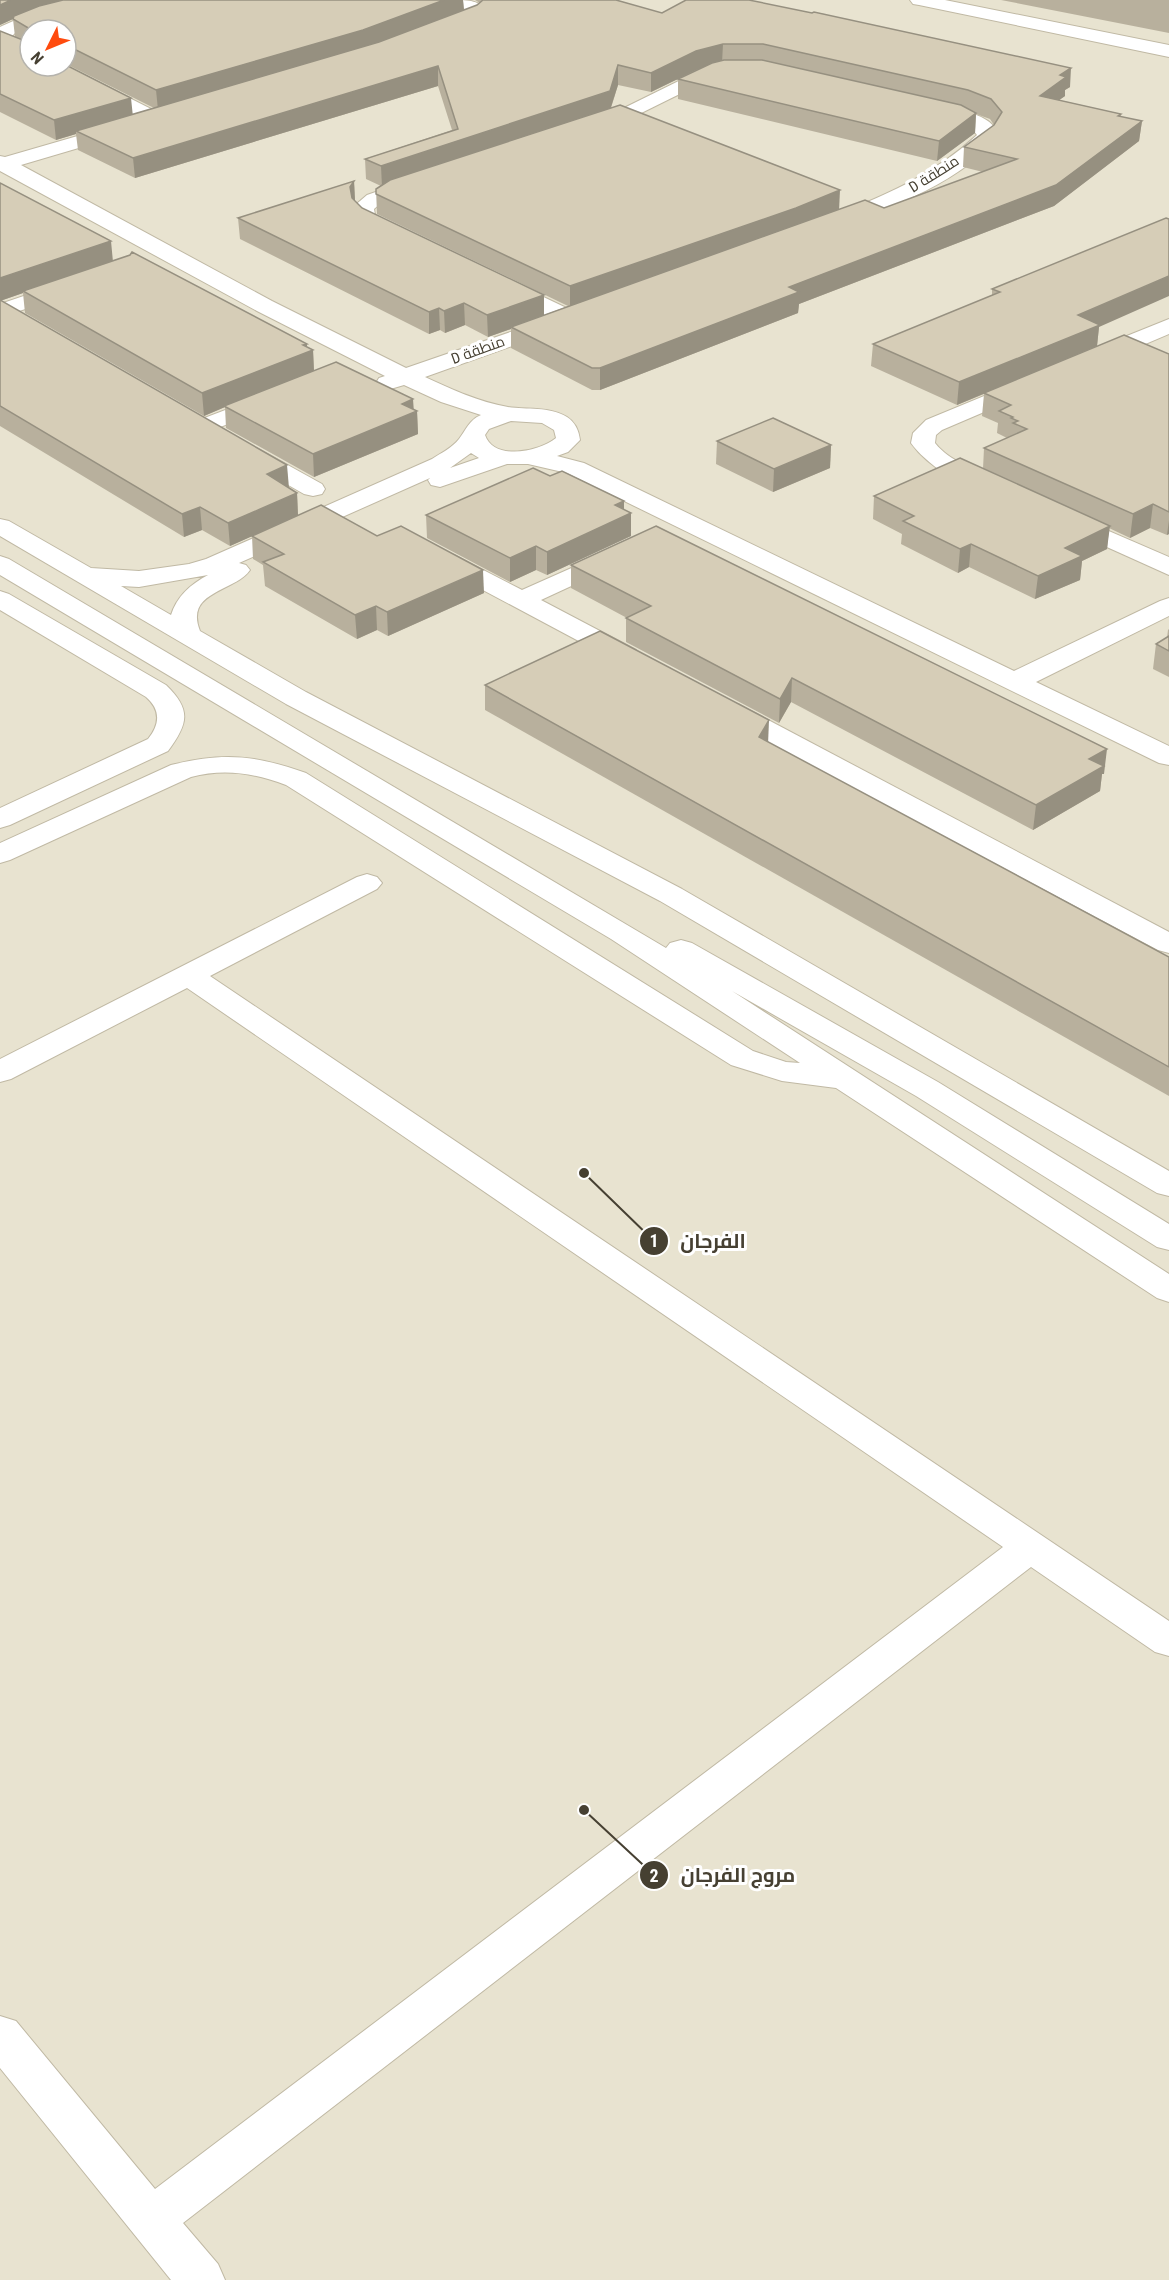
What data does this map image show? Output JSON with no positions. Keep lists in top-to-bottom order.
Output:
{
  "streets": {
    "street": ["D منطقة"]
  },
  "places": ["الفرجان", "مروج الفرجان"],
  "north": "bottom left"
}
